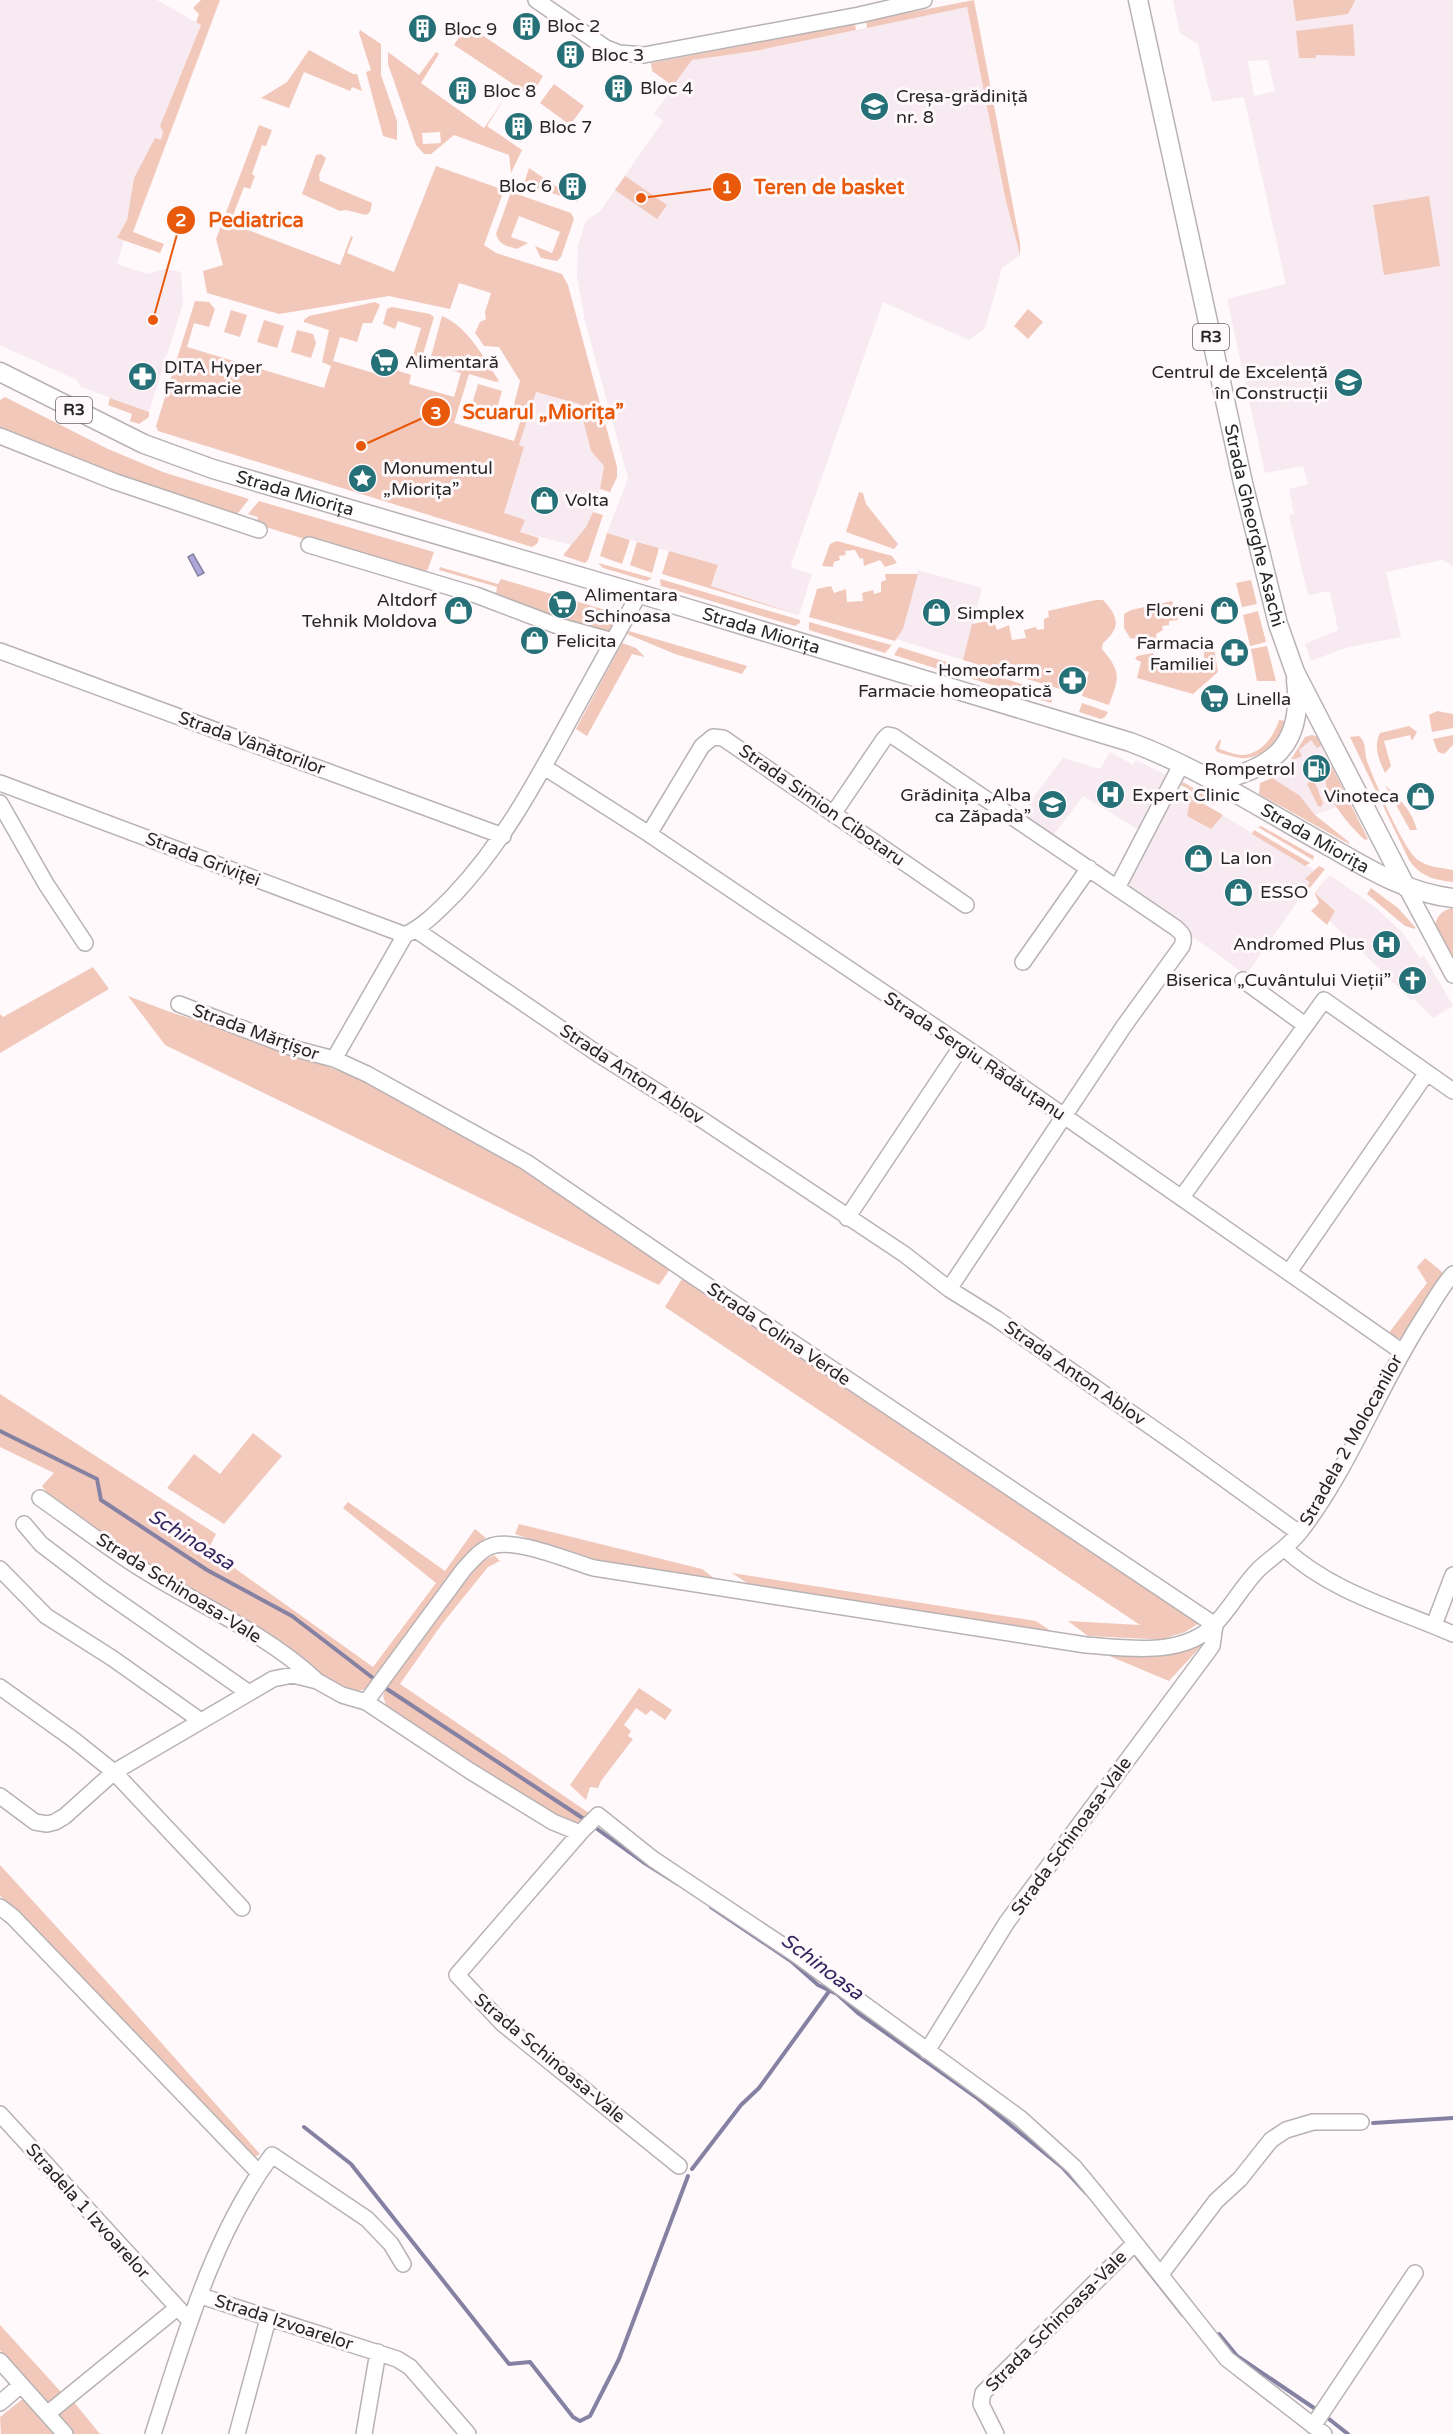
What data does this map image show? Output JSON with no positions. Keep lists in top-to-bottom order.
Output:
{
  "streets": {
    "main road": ["R3", "Strada Miorița", "Strada Gheorghe Asachi"],
    "street": [
      "Strada Vânătorilor",
      "Strada Simion Cibotaru",
      "Strada Griviței",
      "Strada Mărțișor",
      "Strada Sergiu Rădăuțanu",
      "Strada Anton Ablov",
      "Strada Colina Verde",
      "Stradela 2 Molocanilor",
      "Strada Schinoasa-Vale",
      "Stradela 1 Izvoarelor",
      "Strada Izvoarelor"
    ]
  },
  "crossings": [
    ["R3", "Strada Miorița"],
    ["R3", "Strada Gheorghe Asachi"],
    ["Strada Miorița", "Strada Gheorghe Asachi"],
    ["Strada Simion Cibotaru", "Strada Sergiu Rădăuțanu"],
    ["Strada Griviței", "Strada Anton Ablov"],
    ["Strada Mărțișor", "Strada Colina Verde"],
    ["Strada Sergiu Rădăuțanu", "Stradela 2 Molocanilor"],
    ["Strada Anton Ablov", "Stradela 2 Molocanilor"],
    ["Strada Colina Verde", "Stradela 2 Molocanilor"],
    ["Strada Colina Verde", "Strada Schinoasa-Vale"],
    ["Stradela 2 Molocanilor", "Strada Schinoasa-Vale"]
  ],
  "water": ["Schinoasa"],
  "places": {
    "building": [
      "Bloc 2",
      "Bloc 9",
      "Bloc 3",
      "Bloc 4",
      "Bloc 8",
      "Bloc 7",
      "Bloc 6"
    ],
    "school or university": ["Creșa-grădiniță nr. 8", "Centrul de Excelență în Construcții", "Grădinița „Alba ca Zăpada”"],
    "other": ["Teren de basket", "Pediatrica", "Scuarul „Miorița”"],
    "supermarket": ["Alimentară", "Alimentara Schinoasa", "Linella"],
    "pharmacy": ["DITA Hyper Farmacie", "Farmacia Familiei", "Homeofarm - Farmacie homeopatică"],
    "place": ["Monumentul „Miorița”"],
    "shop": [
      "Volta",
      "Altdorf Tehnik Moldova",
      "Floreni",
      "Simplex",
      "Felicita",
      "Vinoteca",
      "La Ion",
      "ESSO"
    ],
    "fuel station": ["Rompetrol"],
    "hospital": ["Expert Clinic", "Andromed Plus"],
    "church": ["Biserica „Cuvântului Vieții”"]
  }
}
